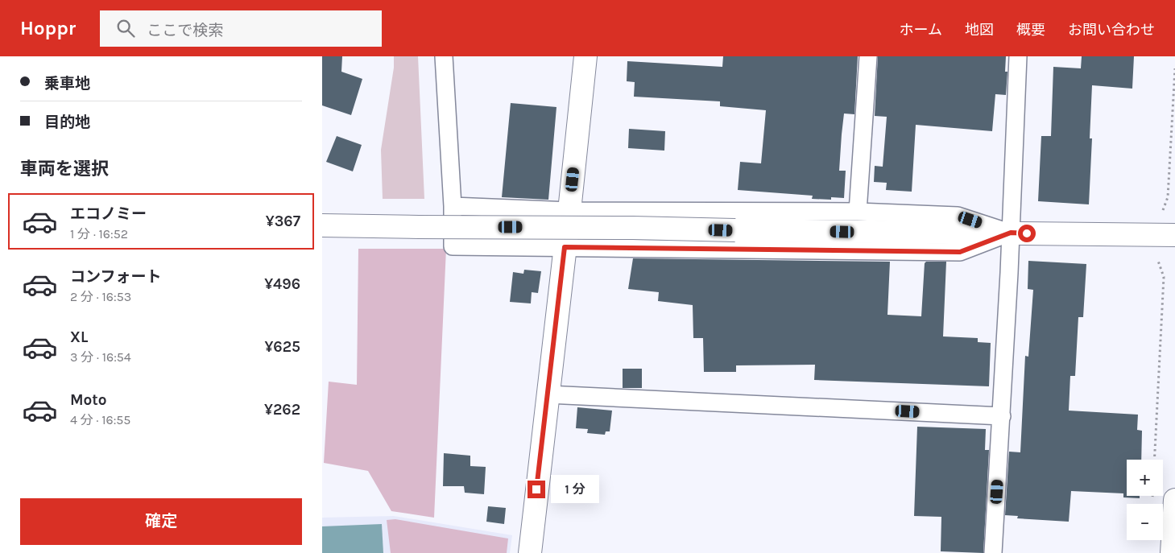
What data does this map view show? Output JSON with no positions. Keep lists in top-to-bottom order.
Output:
{
  "page": {
    "header": "Hoppr",
    "search": "ここで検索",
    "nav": [
      "ホーム",
      "地図",
      "概要",
      "お問い合わせ"
    ],
    "banner": ["乗車地", "目的地"],
    "heading": "車両を選択",
    "list": [
      {
        "name": "エコノミー",
        "note": "1 分 · 16:52",
        "value": "¥367"
      },
      {
        "name": "コンフォート",
        "note": "2 分 · 16:53",
        "value": "¥496"
      },
      {
        "name": "XL",
        "note": "3 分 · 16:54",
        "value": "¥625"
      },
      {
        "name": "Moto",
        "note": "4 分 · 16:55",
        "value": "¥262"
      }
    ],
    "map_buttons": ["+", "−"],
    "bubble": "1 分",
    "buttons": "確定"
  }
}
